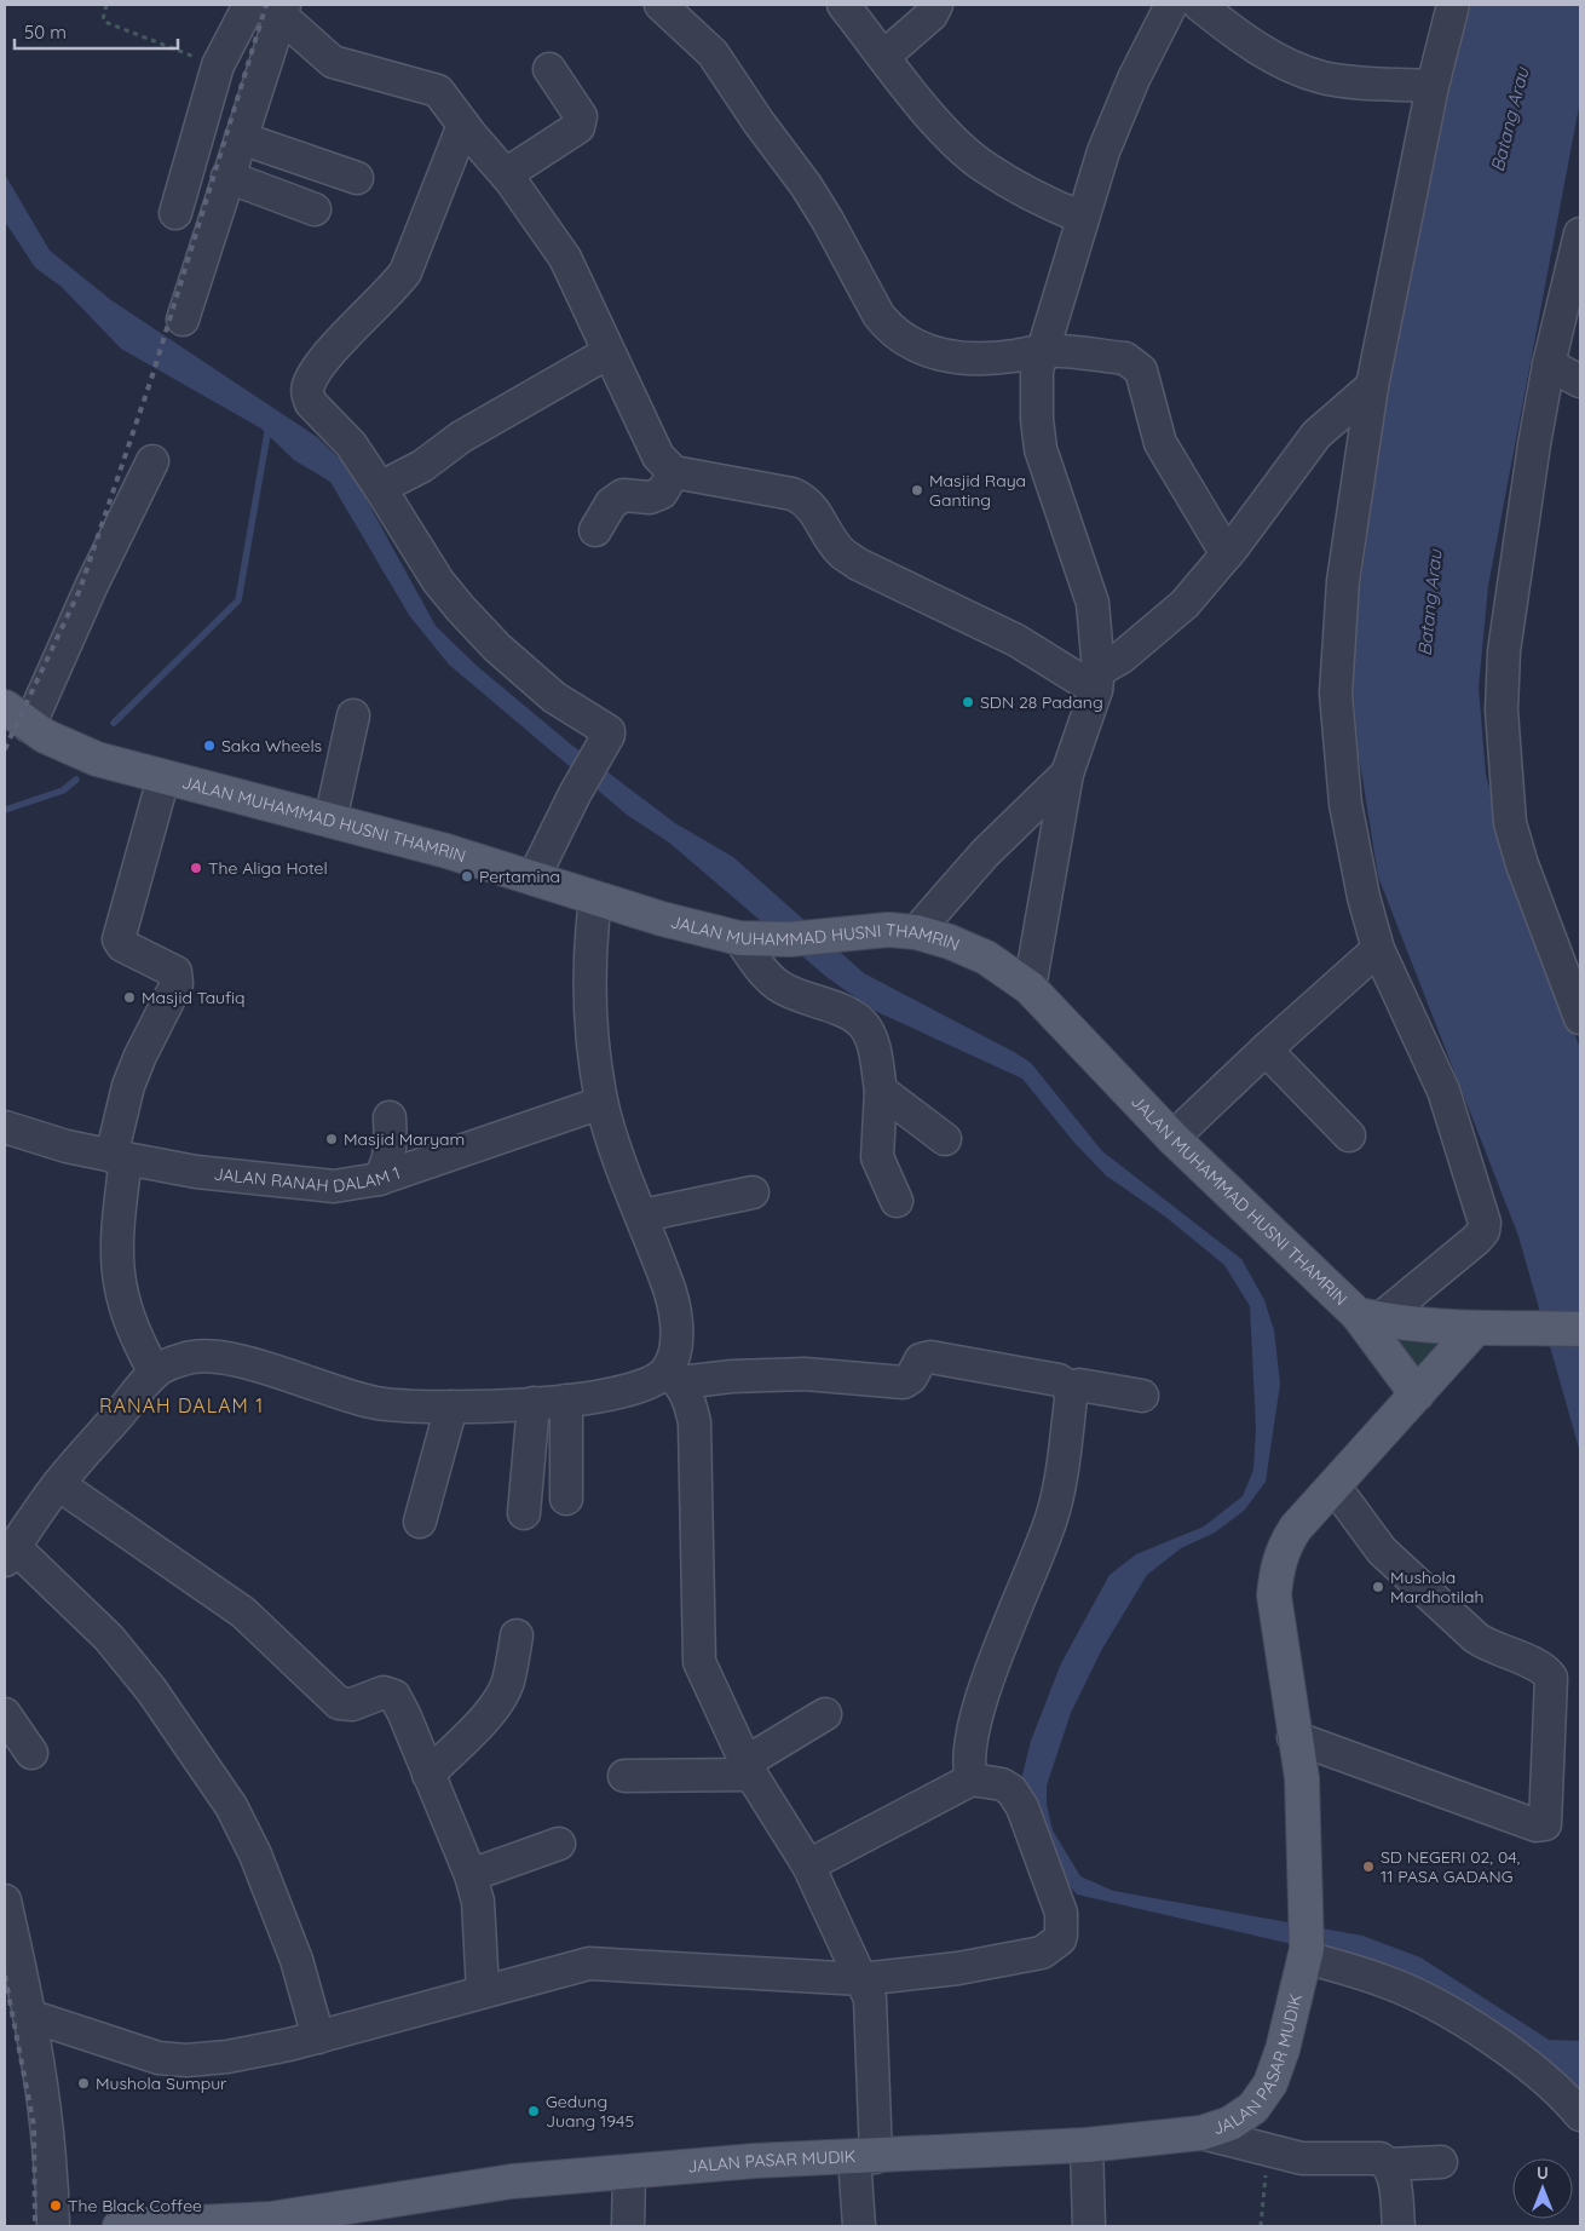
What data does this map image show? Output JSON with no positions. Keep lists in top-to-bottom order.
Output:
{
  "streets": {
    "main road": ["JALAN MUHAMMAD HUSNI THAMRIN", "JALAN PASAR MUDIK"],
    "street": ["JALAN RANAH DALAM 1"]
  },
  "crossings": [
    ["JALAN MUHAMMAD HUSNI THAMRIN", "JALAN PASAR MUDIK"]
  ],
  "districts": ["RANAH DALAM 1"],
  "water": ["Batang Arau"],
  "places": [
    "Masjid Raya Ganting",
    "SDN 28 Padang",
    "Saka Wheels",
    "The Aliga Hotel",
    "Pertamina",
    "Masjid Taufiq",
    "Masjid Maryam",
    "Mushola Mardhotilah",
    "SD NEGERI 02, 04, 11 PASA GADANG",
    "Mushola Sumpur",
    "Gedung Juang 1945",
    "The Black Coffee"
  ],
  "scale_bar": "50 m",
  "north": "top"
}
